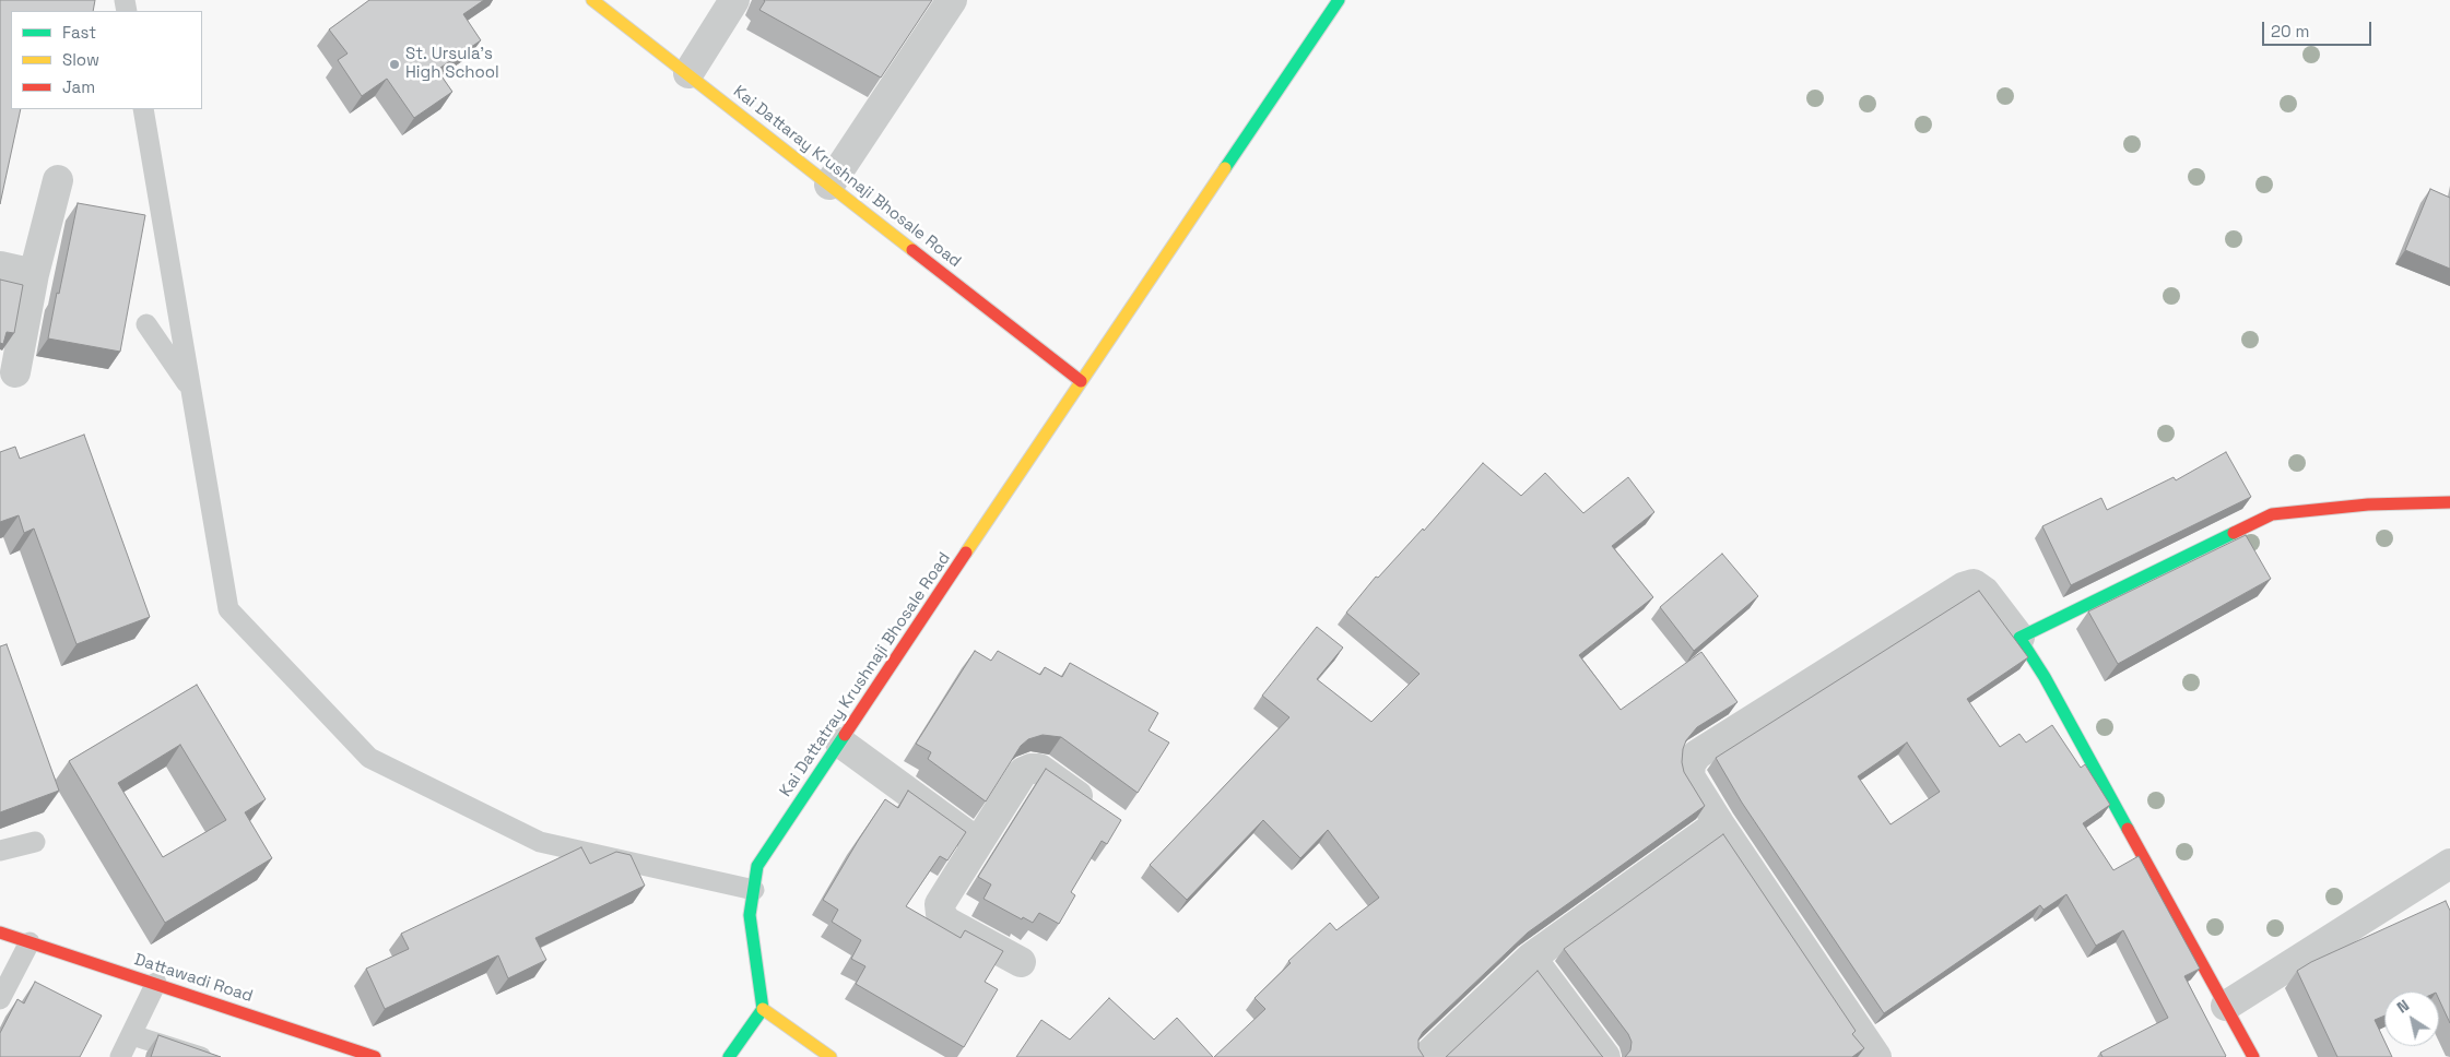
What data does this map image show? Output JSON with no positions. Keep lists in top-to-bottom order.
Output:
{
  "streets": {
    "street": ["Kai Dattaray Krushnaji Bhosale Road", "Kai Dattatray Krushnaji Bhosale Road", "Dattawadi Road"]
  },
  "crossings": [
    ["Kai Dattaray Krushnaji Bhosale Road", "Kai Dattatray Krushnaji Bhosale Road"]
  ],
  "places": ["St. Ursula's High School"],
  "legend": ["Fast", "Slow", "Jam"],
  "scale_bar": "20 m",
  "north": "top left"
}
